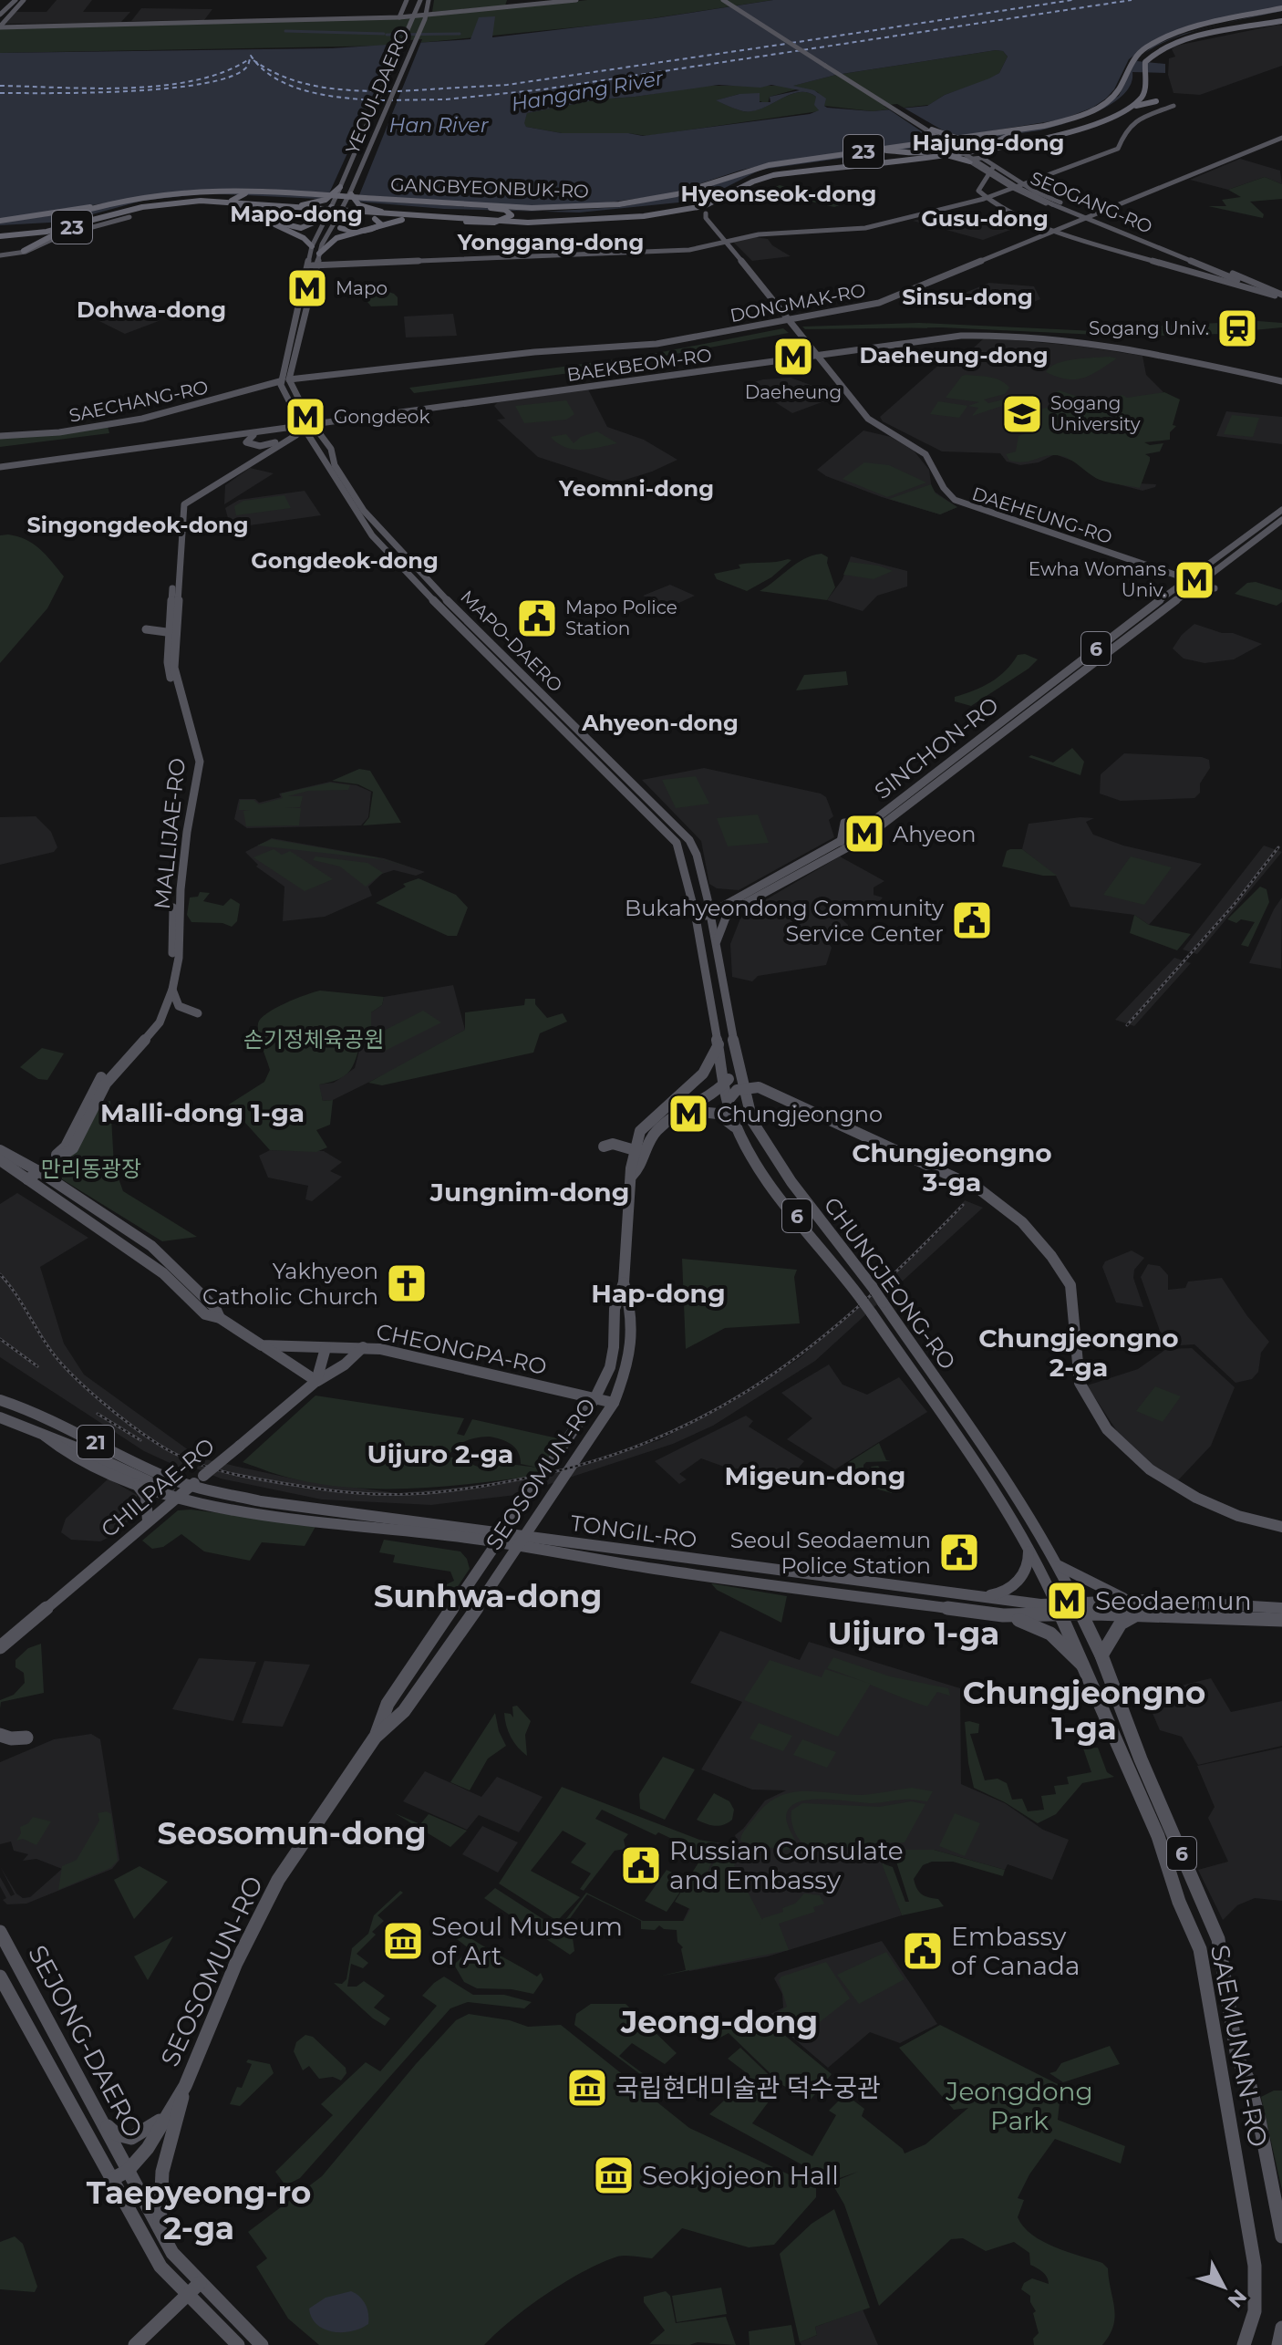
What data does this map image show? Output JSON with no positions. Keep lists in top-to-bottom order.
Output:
{
  "streets": {
    "highway": ["23", "GANGBYEONBUK-RO"],
    "main road": [
      "YEOUI-DAERO",
      "SEOGANG-RO",
      "DONGMAK-RO",
      "BAEKBEOM-RO",
      "SAECHANG-RO",
      "DAEHEUNG-RO",
      "MAPO-DAERO",
      "6",
      "SINCHON-RO",
      "MALLIJAE-RO",
      "CHUNGJEONG-RO",
      "CHEONGPA-RO",
      "21",
      "SEOSOMUN-RO",
      "CHILPAE-RO",
      "TONGIL-RO",
      "SEJONG-DAERO",
      "SAEMUNAN-RO"
    ]
  },
  "crossings": [
    ["SEOGANG-RO", "DONGMAK-RO"],
    ["DONGMAK-RO", "DAEHEUNG-RO"],
    ["DONGMAK-RO", "MAPO-DAERO"],
    ["BAEKBEOM-RO", "DAEHEUNG-RO"],
    ["BAEKBEOM-RO", "MAPO-DAERO"],
    ["SAECHANG-RO", "MAPO-DAERO"],
    ["DAEHEUNG-RO", "SINCHON-RO"],
    ["MAPO-DAERO", "6"],
    ["MAPO-DAERO", "SINCHON-RO"],
    ["6", "SINCHON-RO"],
    ["6", "CHUNGJEONG-RO"],
    ["6", "SEOSOMUN-RO"],
    ["CHUNGJEONG-RO", "SEOSOMUN-RO"],
    ["CHUNGJEONG-RO", "TONGIL-RO"],
    ["CHUNGJEONG-RO", "SAEMUNAN-RO"],
    ["CHEONGPA-RO", "SEOSOMUN-RO"],
    ["CHEONGPA-RO", "CHILPAE-RO"],
    ["SEOSOMUN-RO", "TONGIL-RO"],
    ["SEOSOMUN-RO", "SEJONG-DAERO"],
    ["CHILPAE-RO", "TONGIL-RO"],
    ["TONGIL-RO", "SAEMUNAN-RO"]
  ],
  "districts": [
    "Hajung-dong",
    "Hyeonseok-dong",
    "Mapo-dong",
    "Gusu-dong",
    "Yonggang-dong",
    "Sinsu-dong",
    "Dohwa-dong",
    "Daeheung-dong",
    "Yeomni-dong",
    "Singongdeok-dong",
    "Gongdeok-dong",
    "Ahyeon-dong",
    "Malli-dong 1-ga",
    "Chungjeongno 3-ga",
    "Jungnim-dong",
    "Hap-dong",
    "Chungjeongno 2-ga",
    "Uijuro 2-ga",
    "Migeun-dong",
    "Sunhwa-dong",
    "Uijuro 1-ga",
    "Chungjeongno 1-ga",
    "Seosomun-dong",
    "Jeong-dong",
    "Taepyeong-ro 2-ga"
  ],
  "water": ["Hangang River", "Han River"],
  "parks": ["손기정체육공원", "만리동광장", "Jeongdong Park"],
  "places": {
    "metro station": [
      "Mapo",
      "Daeheung",
      "Gongdeok",
      "Ewha Womans Univ.",
      "Ahyeon",
      "Chungjeongno",
      "Seodaemun"
    ],
    "station": ["Sogang Univ."],
    "school or university": ["Sogang University"],
    "public building": [
      "Mapo Police Station",
      "Bukahyeondong Community Service Center",
      "Seoul Seodaemun Police Station",
      "Russian Consulate and Embassy",
      "Embassy of Canada"
    ],
    "church": ["Yakhyeon Catholic Church"],
    "museum": ["Seoul Museum of Art", "국립현대미술관 덕수궁관", "Seokjojeon Hall"]
  },
  "north": "bottom right"
}
